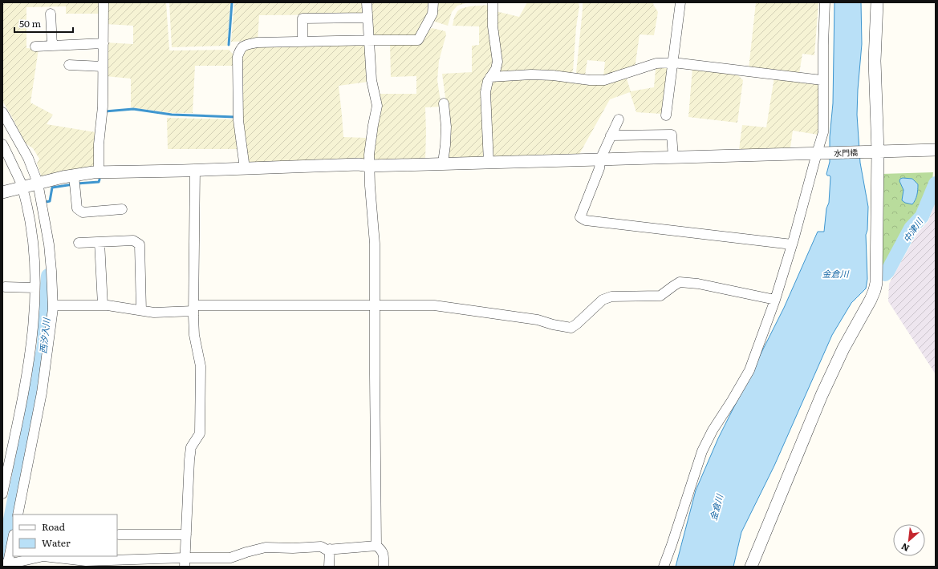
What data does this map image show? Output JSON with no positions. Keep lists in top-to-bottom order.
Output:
{
  "streets": {
    "street": ["水門橋"]
  },
  "water": ["中津川", "金倉川", "西汐入川"],
  "legend": ["Road", "Water"],
  "scale_bar": "50 m",
  "north": "bottom left"
}
